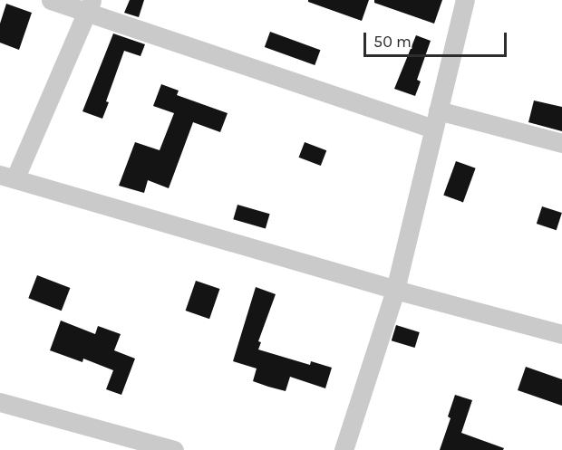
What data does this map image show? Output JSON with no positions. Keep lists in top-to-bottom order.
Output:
{
  "scale_bar": "50 m"
}
